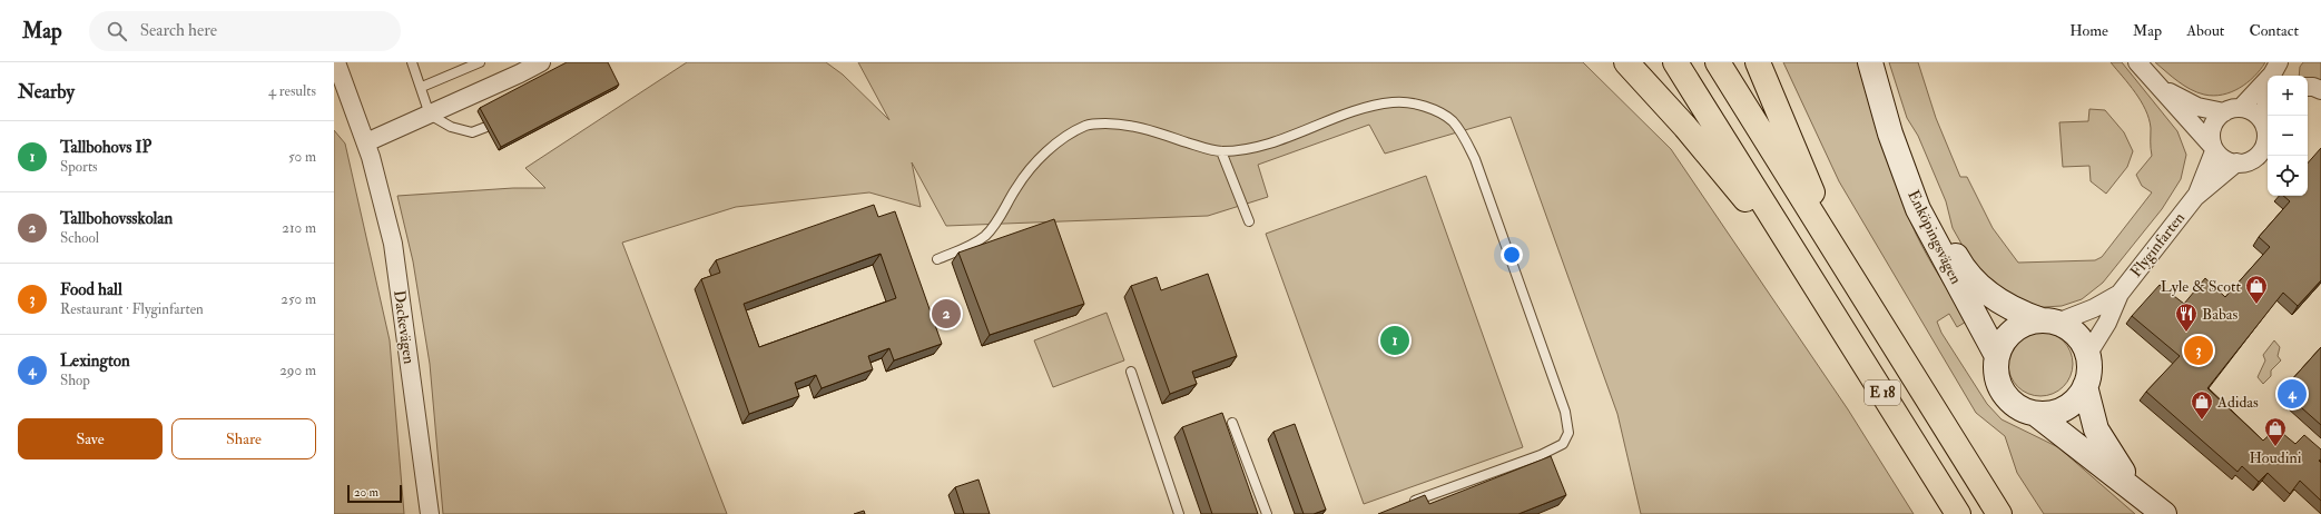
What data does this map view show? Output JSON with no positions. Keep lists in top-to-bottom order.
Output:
{
  "streets": {
    "highway": ["E 18"],
    "street": ["Enköpingsvägen", "Flyginfarten", "Dackevägen"]
  },
  "crossings": [
    ["Enköpingsvägen", "Flyginfarten"]
  ],
  "places": {
    "shop": ["Lyle & Scott", "Adidas", "Houdini"],
    "restaurant": ["Babas"]
  },
  "scale_bar": "20 m",
  "page": {
    "header": "Map",
    "search": "Search here",
    "nav": [
      "Home",
      "Map",
      "About",
      "Contact"
    ],
    "heading": ["Nearby", "4 results"],
    "map_buttons": ["+", "−"],
    "list": [
      {
        "mark": "1",
        "name": "Tallbohovs IP",
        "note": "Sports",
        "value": "50 m"
      },
      {
        "mark": "2",
        "name": "Tallbohovsskolan",
        "note": "School",
        "value": "210 m"
      },
      {
        "mark": "3",
        "name": "Food hall",
        "note": "Restaurant · Flyginfarten",
        "value": "250 m"
      },
      {
        "mark": "4",
        "name": "Lexington",
        "note": "Shop",
        "value": "290 m"
      }
    ],
    "pins": [
      "2",
      "1",
      "3",
      "4"
    ],
    "buttons": ["Save", "Share"],
    "scale": "20 m"
  }
}
